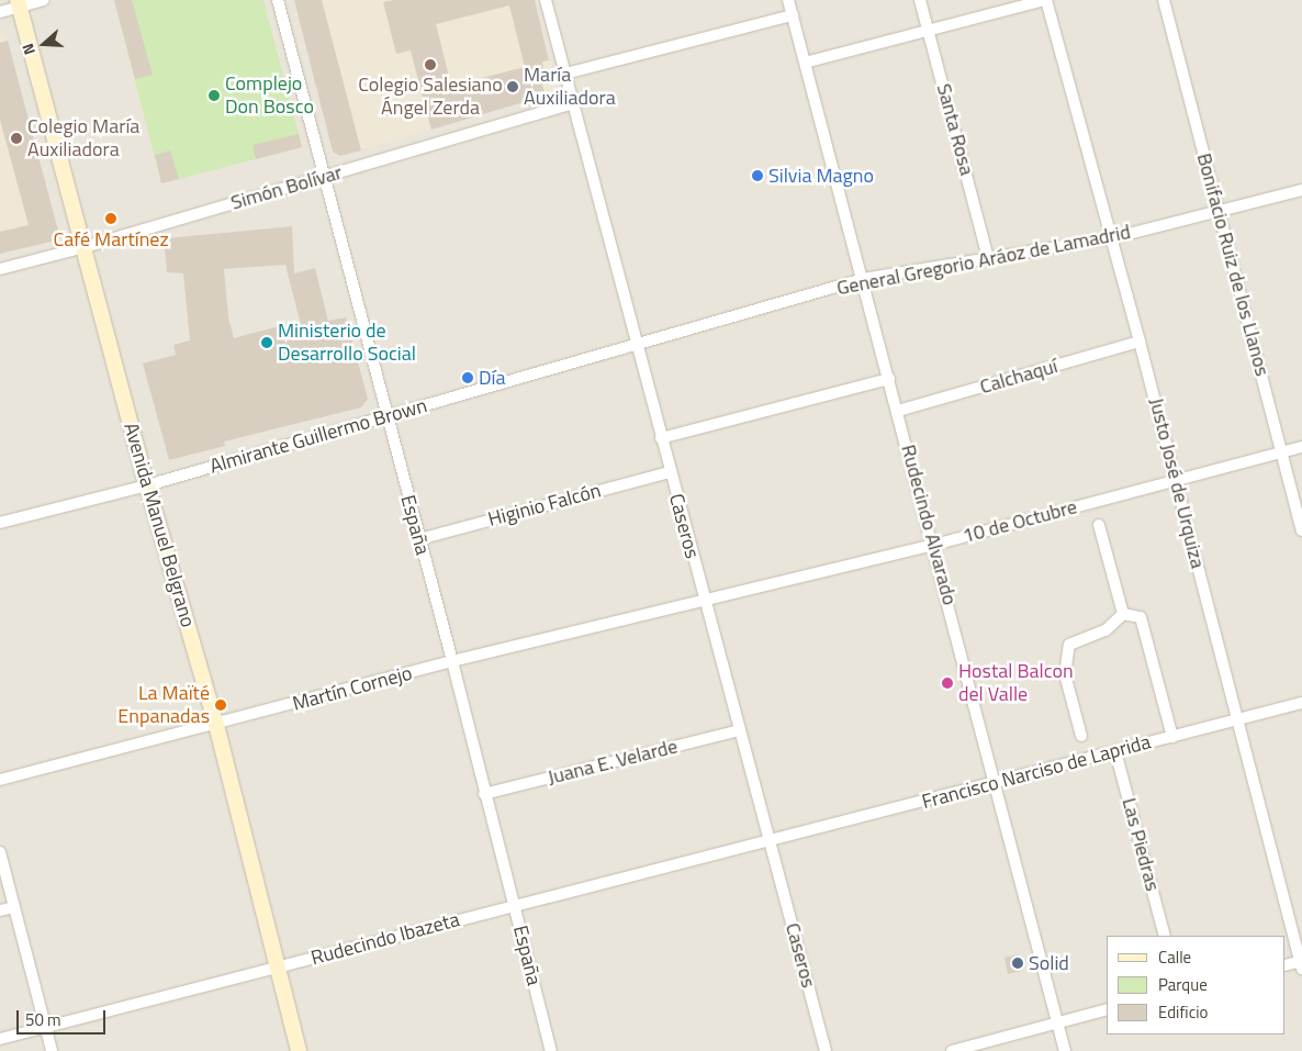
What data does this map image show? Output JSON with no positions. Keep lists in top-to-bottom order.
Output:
{
  "streets": {
    "main road": ["Avenida Manuel Belgrano"],
    "street": [
      "Santa Rosa",
      "Simón Bolívar",
      "General Gregorio Aráoz de Lamadrid",
      "Bonifacio Ruiz de los Llanos",
      "Calchaquí",
      "Almirante Guillermo Brown",
      "Justo José de Urquiza",
      "Higinio Falcón",
      "10 de Octubre",
      "España",
      "Rudecindo Alvarado",
      "Caseros",
      "Martín Cornejo",
      "Juana E. Velarde",
      "Francisco Narciso de Laprida",
      "Las Piedras",
      "Rudecindo Ibazeta"
    ]
  },
  "crossings": [
    ["Santa Rosa", "General Gregorio Aráoz de Lamadrid"],
    ["Simón Bolívar", "Avenida Manuel Belgrano"],
    ["Simón Bolívar", "España"],
    ["Simón Bolívar", "Caseros"],
    ["General Gregorio Aráoz de Lamadrid", "Bonifacio Ruiz de los Llanos"],
    ["General Gregorio Aráoz de Lamadrid", "Almirante Guillermo Brown"],
    ["General Gregorio Aráoz de Lamadrid", "Justo José de Urquiza"],
    ["General Gregorio Aráoz de Lamadrid", "Rudecindo Alvarado"],
    ["General Gregorio Aráoz de Lamadrid", "Caseros"],
    ["Bonifacio Ruiz de los Llanos", "10 de Octubre"],
    ["Calchaquí", "Justo José de Urquiza"],
    ["Calchaquí", "Rudecindo Alvarado"],
    ["Almirante Guillermo Brown", "Avenida Manuel Belgrano"],
    ["Almirante Guillermo Brown", "España"],
    ["Almirante Guillermo Brown", "Caseros"],
    ["Justo José de Urquiza", "10 de Octubre"],
    ["Justo José de Urquiza", "Francisco Narciso de Laprida"],
    ["Higinio Falcón", "España"],
    ["Higinio Falcón", "Caseros"],
    ["10 de Octubre", "Rudecindo Alvarado"],
    ["10 de Octubre", "Caseros"],
    ["10 de Octubre", "Martín Cornejo"],
    ["Avenida Manuel Belgrano", "Martín Cornejo"],
    ["Avenida Manuel Belgrano", "Rudecindo Ibazeta"],
    ["España", "Martín Cornejo"],
    ["España", "Juana E. Velarde"],
    ["España", "Rudecindo Ibazeta"],
    ["Rudecindo Alvarado", "Francisco Narciso de Laprida"],
    ["Caseros", "Martín Cornejo"],
    ["Caseros", "Juana E. Velarde"],
    ["Caseros", "Francisco Narciso de Laprida"],
    ["Caseros", "Rudecindo Ibazeta"],
    ["Francisco Narciso de Laprida", "Las Piedras"],
    ["Francisco Narciso de Laprida", "Rudecindo Ibazeta"]
  ],
  "places": [
    "Colegio Salesiano Ángel Zerda",
    "María Auxiliadora",
    "Complejo Don Bosco",
    "Colegio María Auxiliadora",
    "Silvia Magno",
    "Café Martínez",
    "Ministerio de Desarrollo Social",
    "Día",
    "Hostal Balcon del Valle",
    "La Maïté Enpanadas",
    "Solid"
  ],
  "legend": ["Calle", "Parque", "Edificio"],
  "scale_bar": "50 m",
  "north": "left"
}
